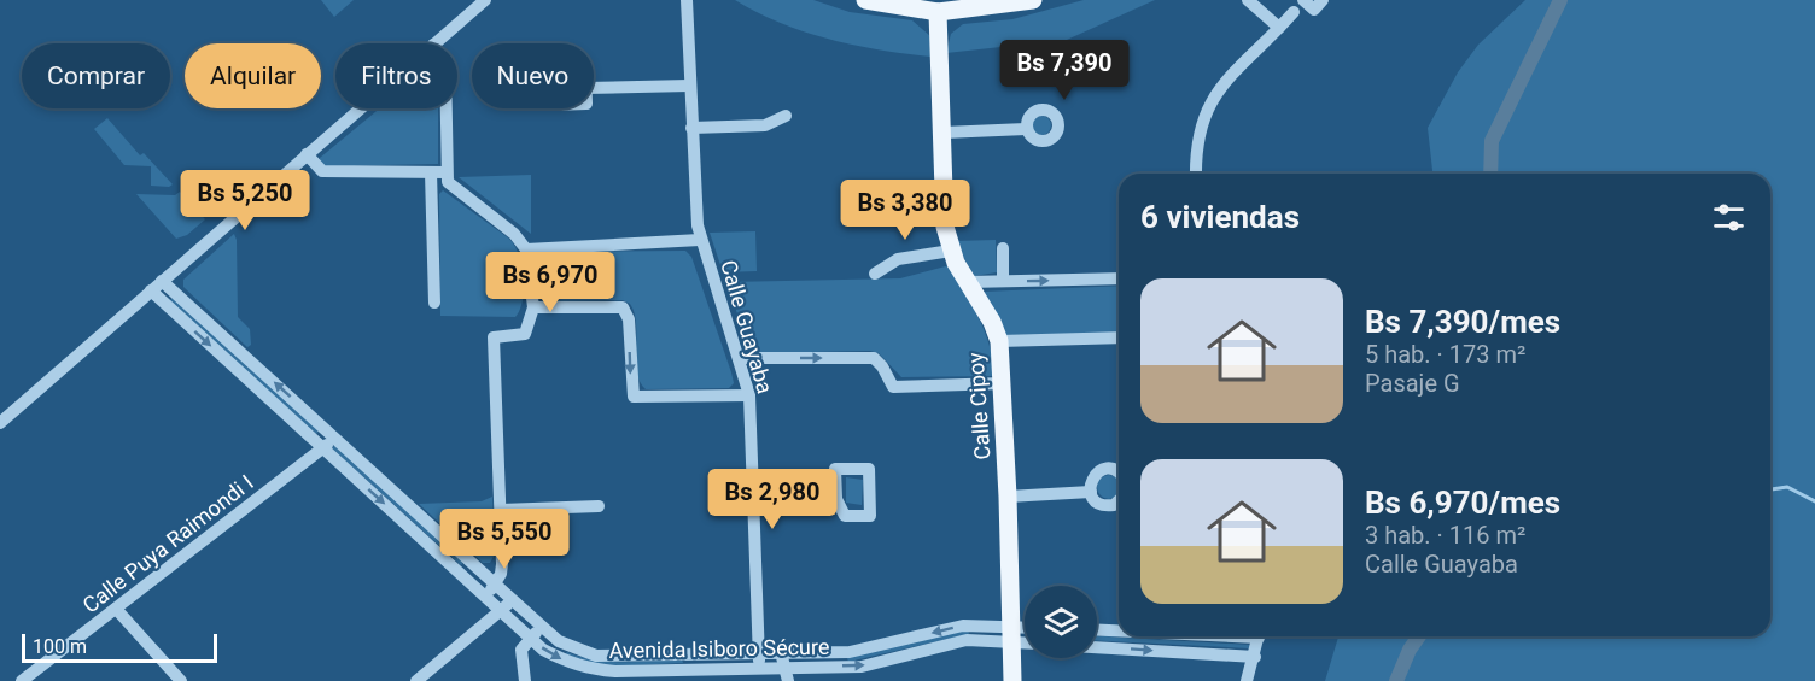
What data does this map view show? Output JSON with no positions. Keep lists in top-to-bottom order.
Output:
{
  "streets": {
    "main road": ["Calle Cipoy"],
    "street": ["Calle Guayaba", "Calle Puya Raimondi I", "Avenida Isiboro Sécure"]
  },
  "crossings": [
    ["Calle Guayaba", "Avenida Isiboro Sécure"],
    ["Calle Cipoy", "Avenida Isiboro Sécure"],
    ["Calle Puya Raimondi I", "Avenida Isiboro Sécure"]
  ],
  "scale_bar": "100 m",
  "page": {
    "price": [
      "Bs 7,390",
      "Bs 5,250",
      "Bs 3,380",
      "Bs 6,970",
      "Bs 2,980",
      "Bs 5,550"
    ],
    "chip": [
      "Comprar",
      "Alquilar",
      "Filtros",
      "Nuevo"
    ],
    "heading": "6 viviendas",
    "list": [
      {
        "name": "Bs 7,390/mes",
        "note": "5 hab. · 173 m² · Pasaje G"
      },
      {
        "name": "Bs 6,970/mes",
        "note": "3 hab. · 116 m² · Calle Guayaba"
      }
    ],
    "scale": "100 m"
  }
}
